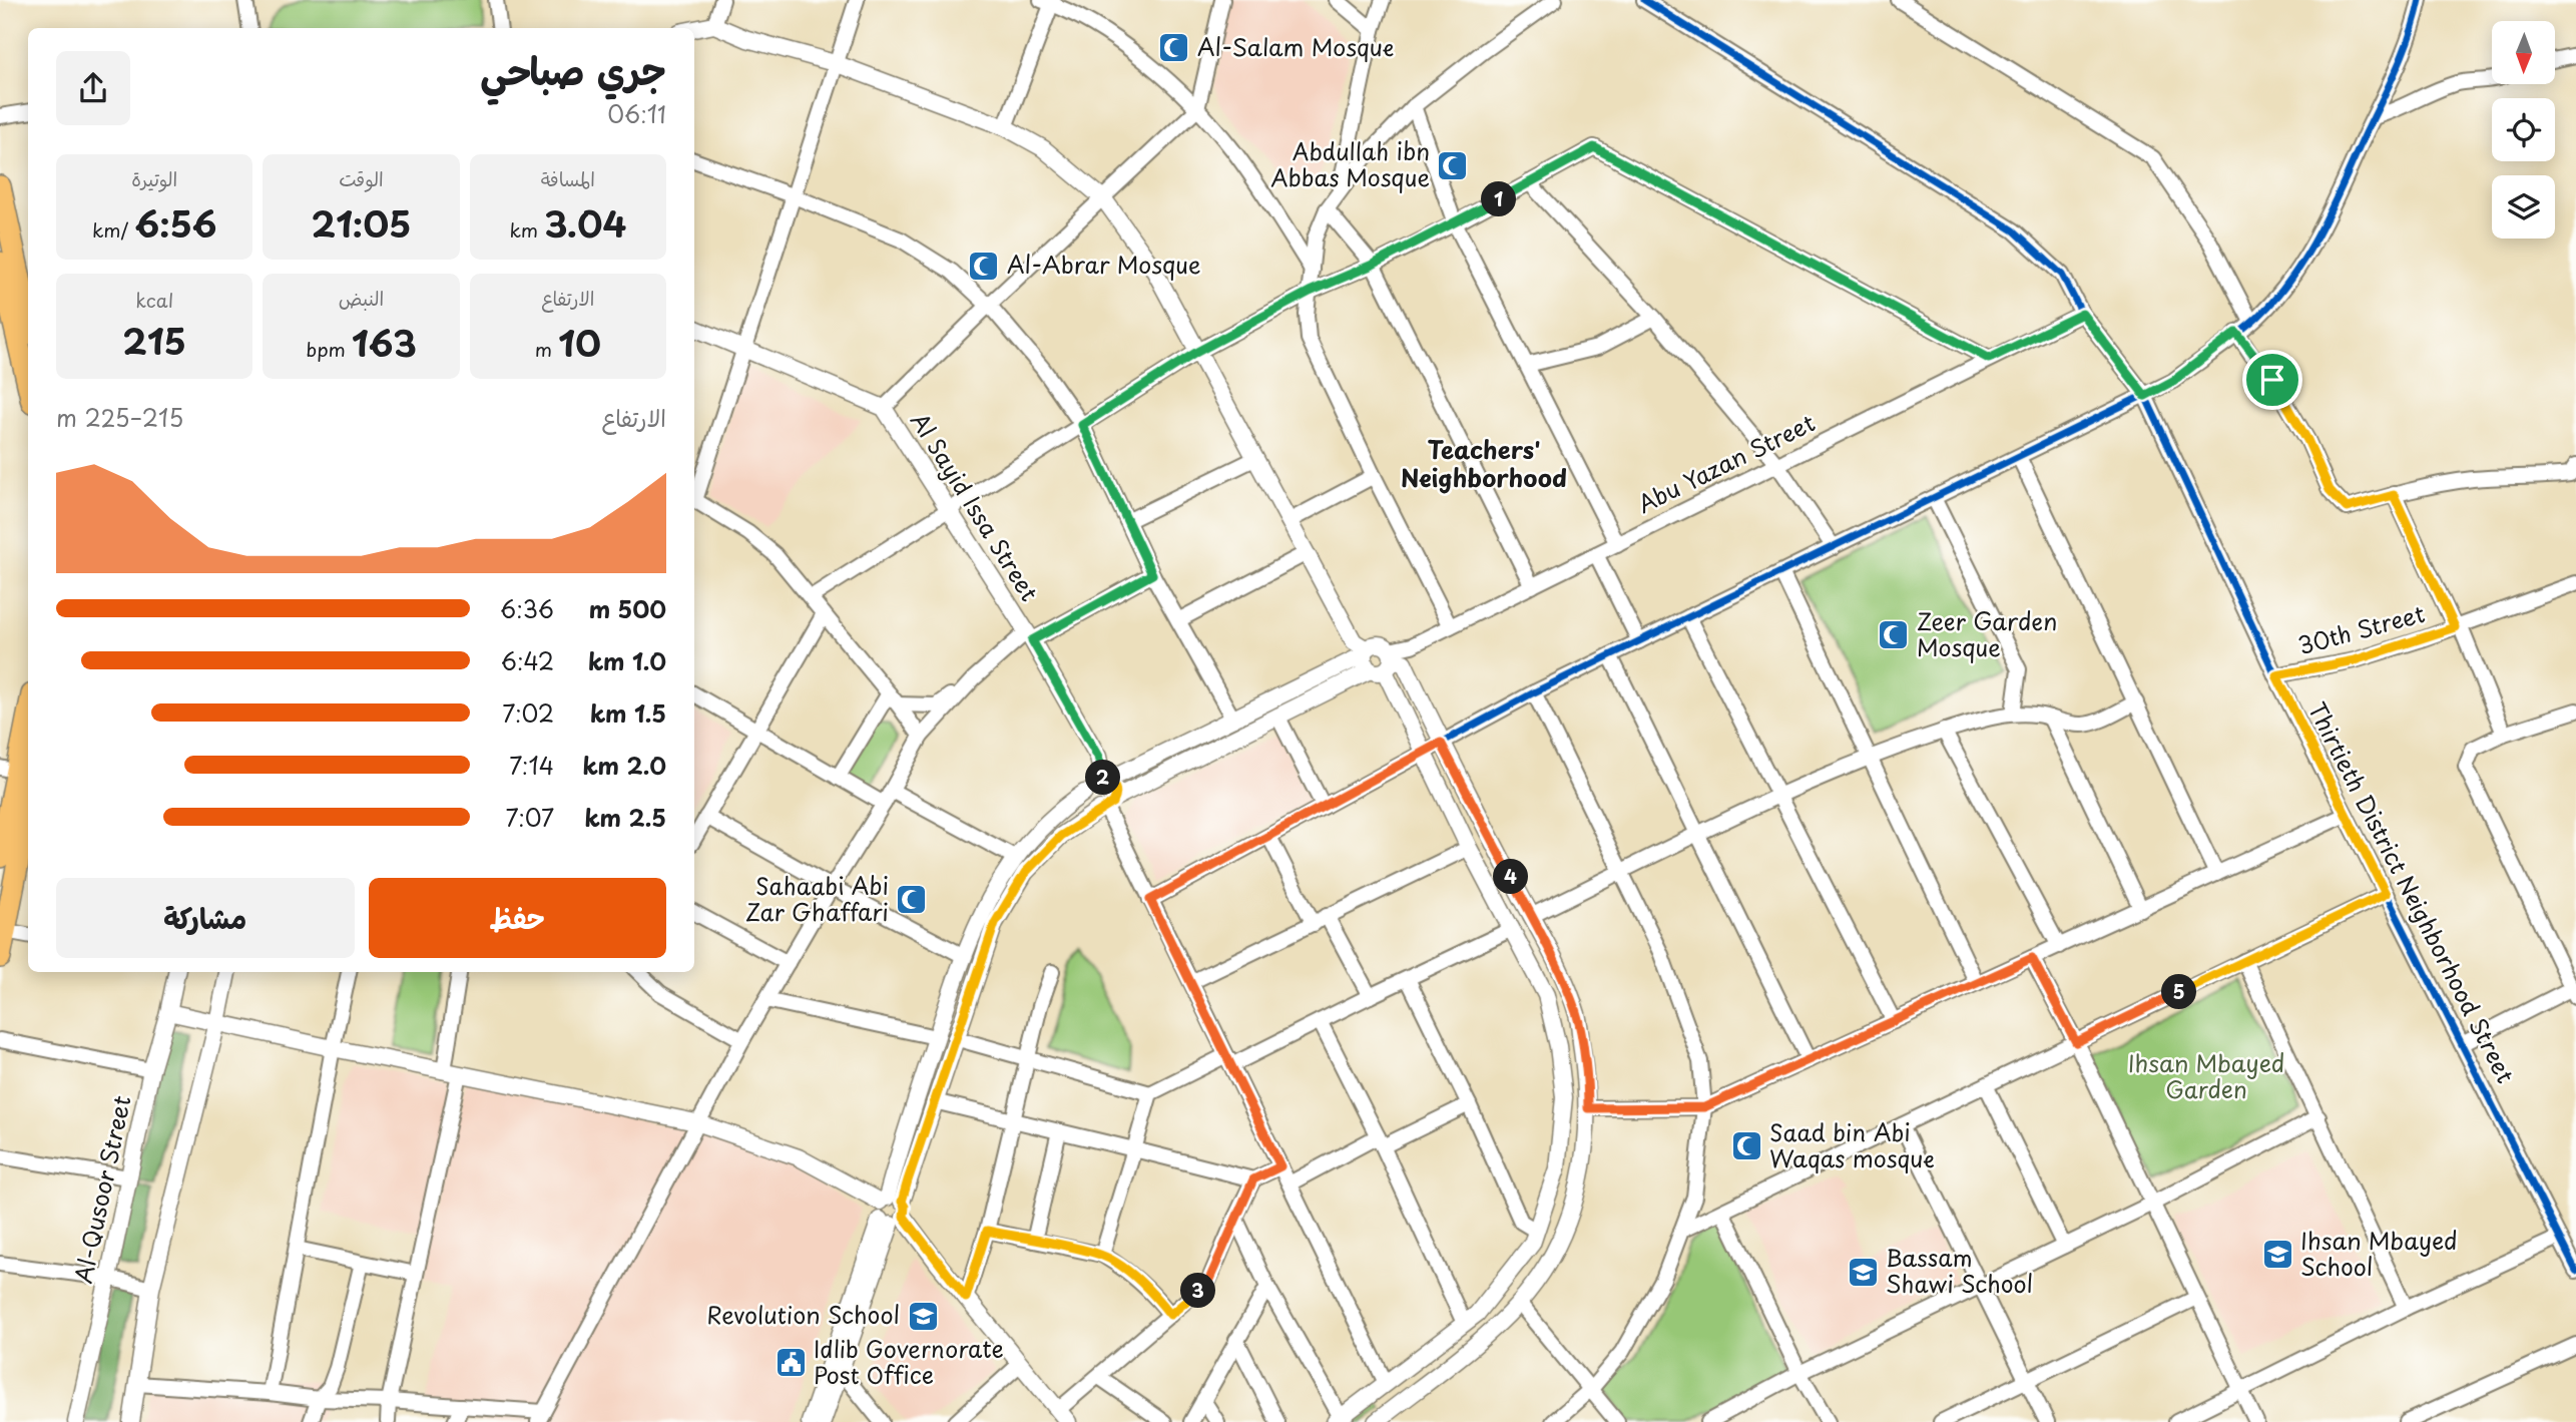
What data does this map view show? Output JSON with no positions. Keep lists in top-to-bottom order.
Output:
{
  "streets": {
    "street": [
      "Abu Yazan Street",
      "Al Sayid Issa Street",
      "30th Street",
      "Thirtieth District Neighborhood Street",
      "Al-Qusoor Street"
    ]
  },
  "crossings": [
    ["Abu Yazan Street", "Thirtieth District Neighborhood Street"],
    ["30th Street", "Thirtieth District Neighborhood Street"]
  ],
  "districts": ["Teachers' Neighborhood"],
  "parks": ["Ihsan Mbayed Garden"],
  "places": {
    "mosque": [
      "Al-Salam Mosque",
      "Abdullah ibn Abbas Mosque",
      "Al-Abrar Mosque",
      "Zeer Garden Mosque",
      "Sahaabi Abi Zar Ghaffari",
      "Saad bin Abi Waqas mosque"
    ],
    "school or university": ["Ihsan Mbayed School", "Bassam Shawi School", "Revolution School"],
    "public building": ["Idlib Governorate Post Office"]
  },
  "north": "bottom",
  "page": {
    "heading": ["جري صباحي", "06:11"],
    "stats": [
      ["المسافة", "3.04 km"],
      ["الوقت", "21:05"],
      ["الوتيرة", "6:56 /km"],
      ["الارتفاع", "10 m"],
      ["النبض", "163 bpm"],
      ["kcal", "215"]
    ],
    "pins": [
      "1",
      "2",
      "4",
      "5",
      "3"
    ],
    "chart": ["الارتفاع", "215–225 m"],
    "list": [
      {
        "name": "500 m",
        "note": "6:36"
      },
      {
        "name": "1.0 km",
        "note": "6:42"
      },
      {
        "name": "1.5 km",
        "note": "7:02"
      },
      {
        "name": "2.0 km",
        "note": "7:14"
      },
      {
        "name": "2.5 km",
        "note": "7:07"
      }
    ],
    "buttons": ["حفظ", "مشاركة"]
  }
}
